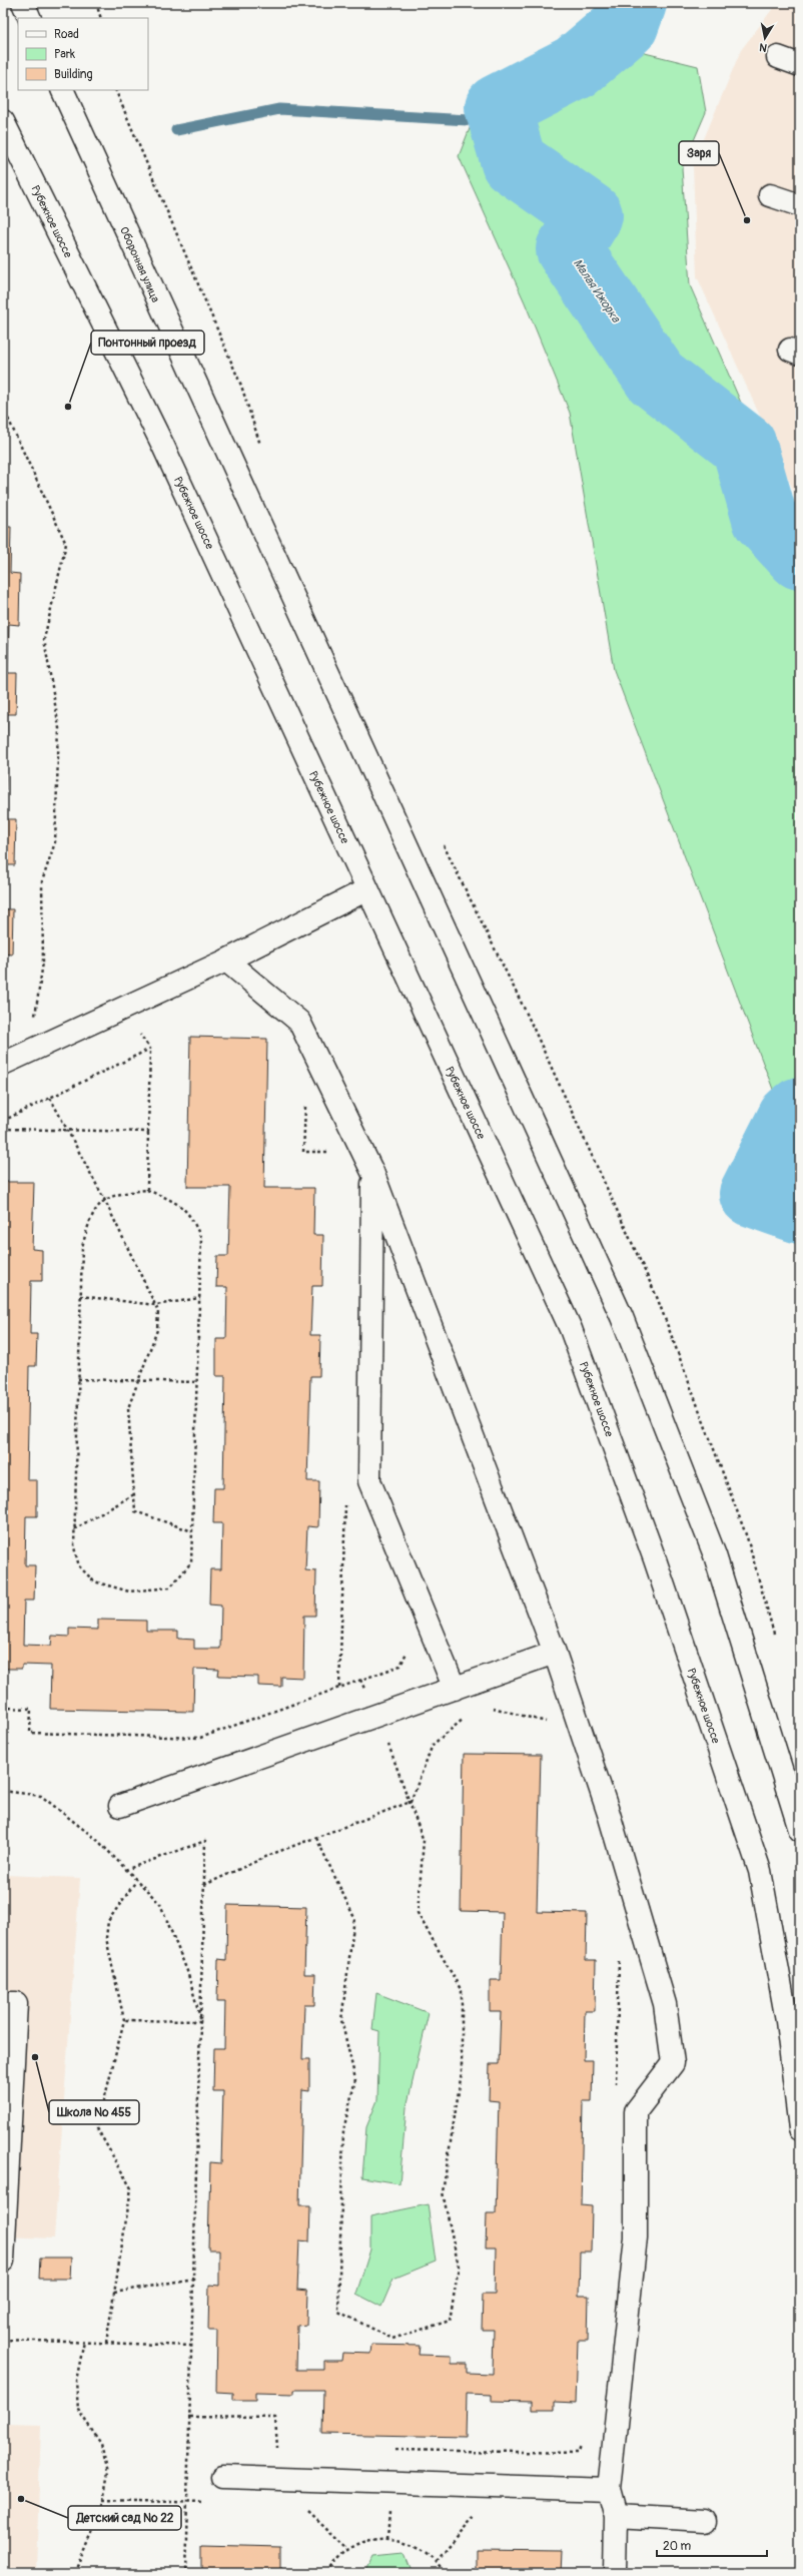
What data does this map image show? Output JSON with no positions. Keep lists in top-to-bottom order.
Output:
{
  "streets": {
    "main road": ["Рубежное шоссе", "Оборонная улица"]
  },
  "water": ["Малая Ижорка"],
  "places": [
    "Заря",
    "Понтонный проезд",
    "Школа № 455",
    "Детский сад № 22"
  ],
  "legend": ["Road", "Park", "Building"],
  "scale_bar": "20 m",
  "north": "bottom"
}
